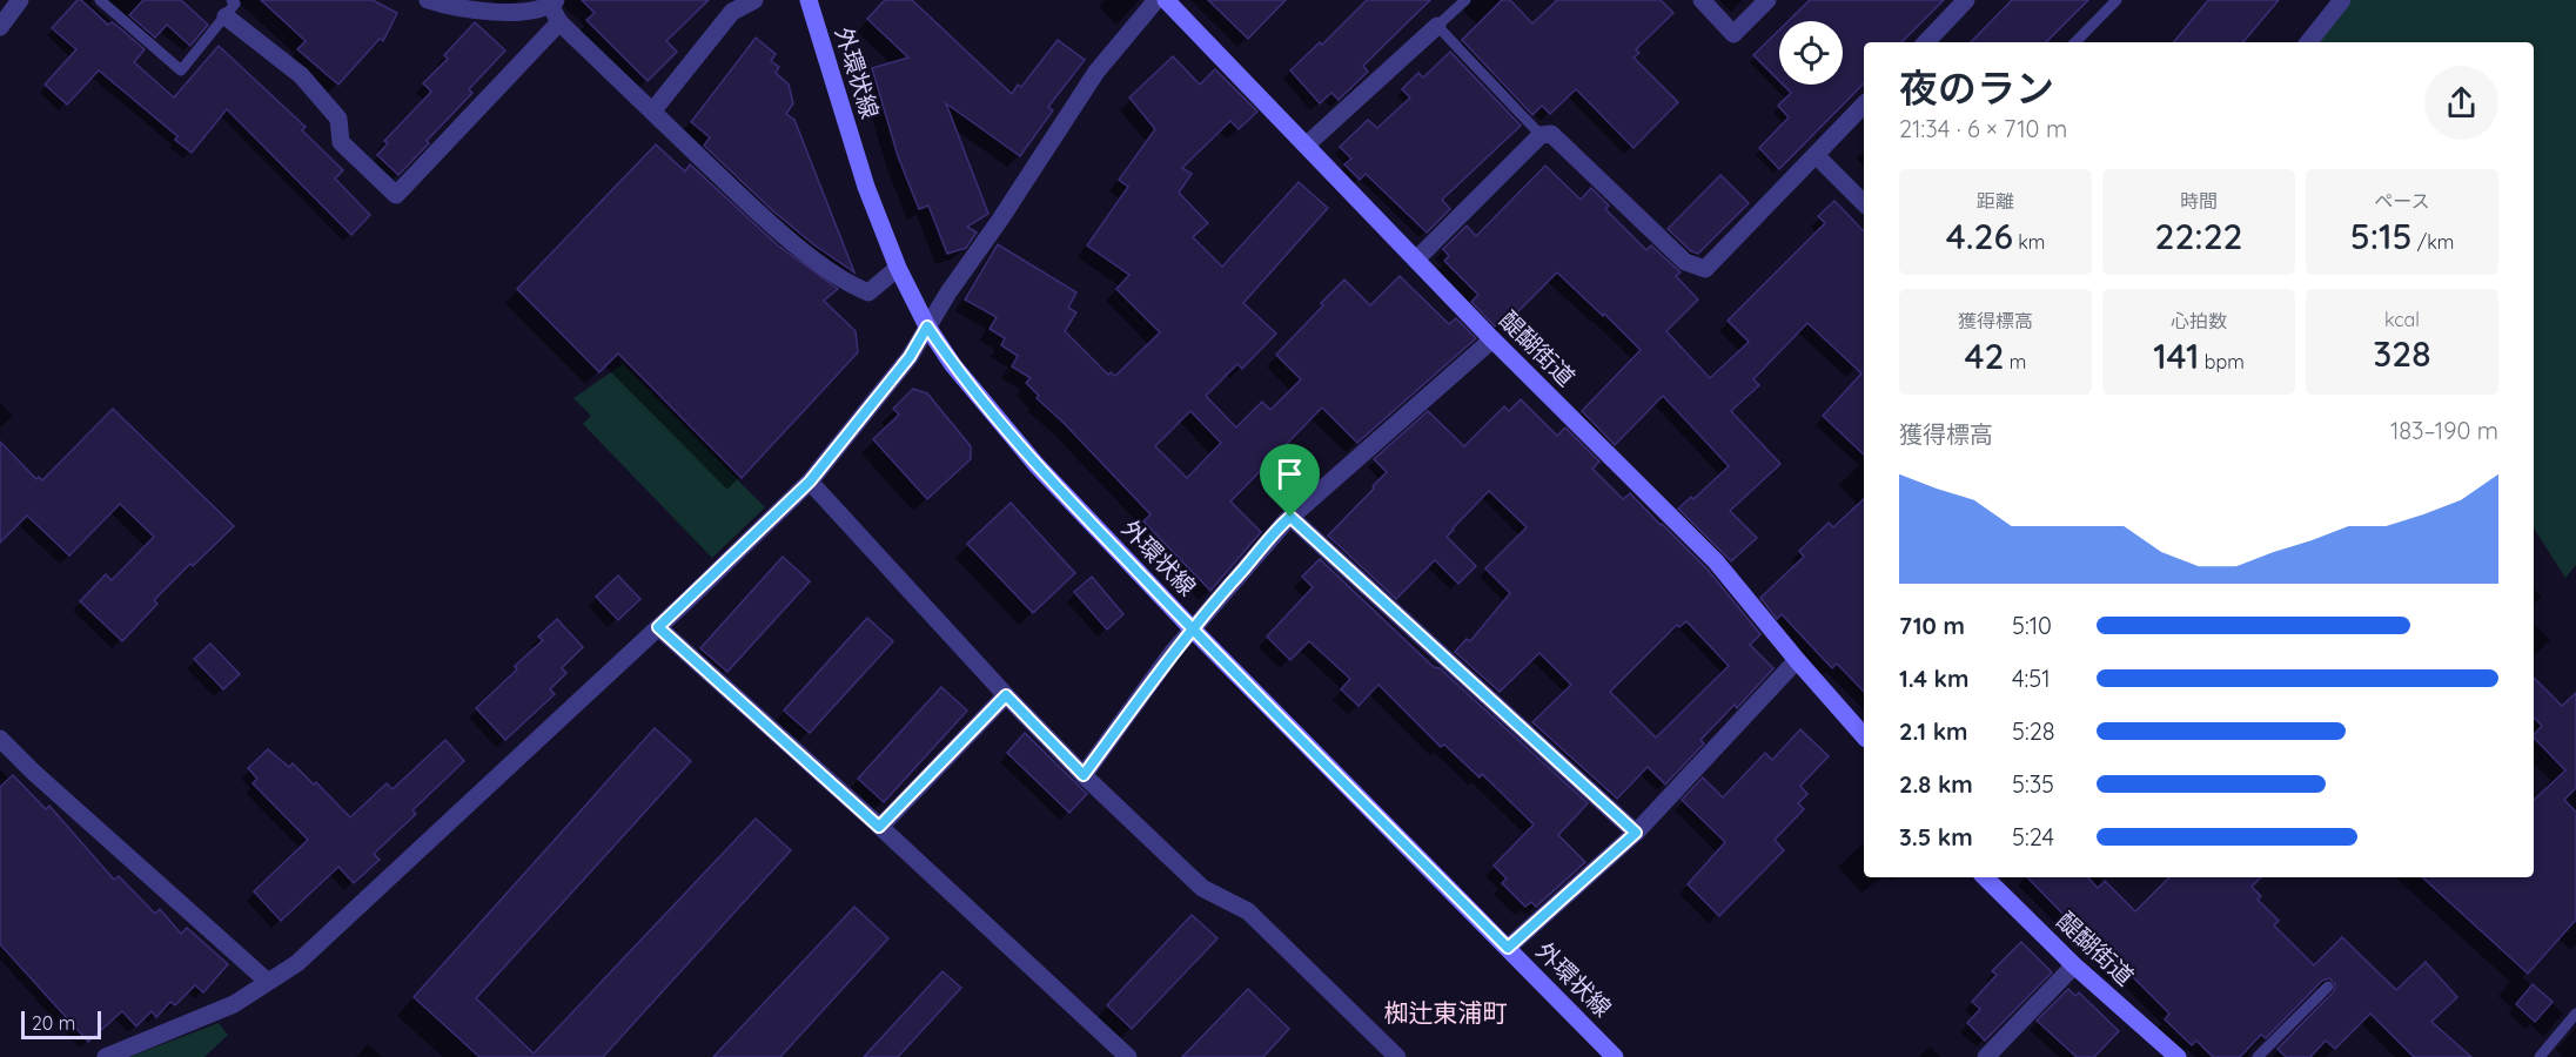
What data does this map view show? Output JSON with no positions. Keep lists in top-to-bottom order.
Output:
{
  "streets": {
    "street": ["外環状線", "醍醐街道"]
  },
  "districts": ["椥辻東浦町"],
  "scale_bar": "20 m",
  "page": {
    "heading": ["夜のラン", "21:34 · 6 × 710 m"],
    "stats": [
      ["距離", "4.26 km"],
      ["時間", "22:22"],
      ["ペース", "5:15 /km"],
      ["獲得標高", "42 m"],
      ["心拍数", "141 bpm"],
      ["kcal", "328"]
    ],
    "chart": ["獲得標高", "183–190 m"],
    "list": [
      {
        "name": "710 m",
        "note": "5:10"
      },
      {
        "name": "1.4 km",
        "note": "4:51"
      },
      {
        "name": "2.1 km",
        "note": "5:28"
      },
      {
        "name": "2.8 km",
        "note": "5:35"
      },
      {
        "name": "3.5 km",
        "note": "5:24"
      }
    ],
    "scale": "20 m"
  }
}
